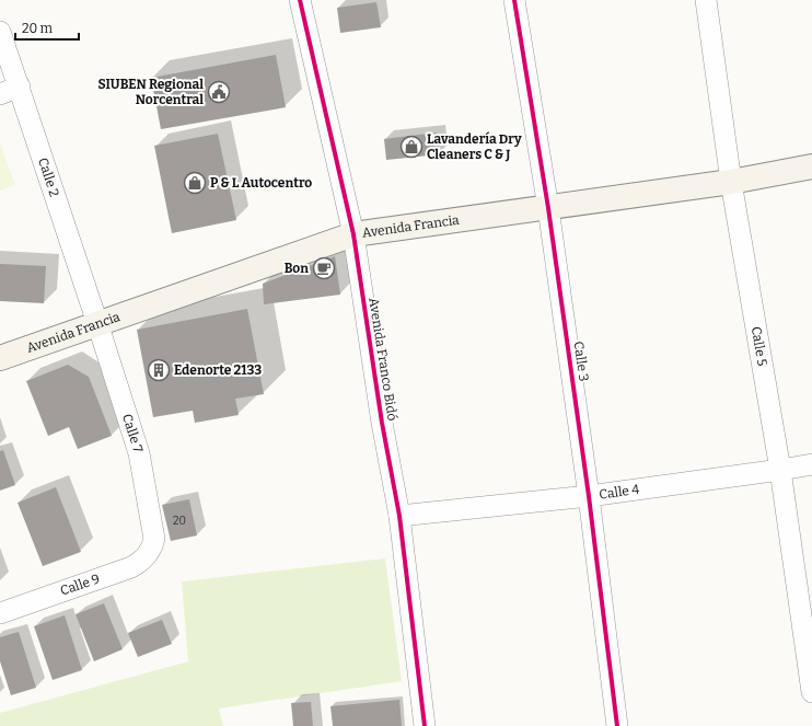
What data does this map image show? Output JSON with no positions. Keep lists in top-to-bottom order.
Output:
{
  "streets": {
    "main road": ["Avenida Francia"],
    "street": [
      "Calle 2",
      "Calle 5",
      "Avenida Franco Bidó",
      "Calle 3",
      "Calle 7",
      "Calle 4",
      "Calle 9"
    ]
  },
  "crossings": [
    ["Calle 2", "Avenida Francia"],
    ["Calle 2", "Calle 7"],
    ["Avenida Francia", "Calle 5"],
    ["Avenida Francia", "Avenida Franco Bidó"],
    ["Avenida Francia", "Calle 3"],
    ["Avenida Francia", "Calle 7"],
    ["Calle 5", "Calle 4"],
    ["Avenida Franco Bidó", "Calle 4"],
    ["Calle 3", "Calle 4"],
    ["Calle 7", "Calle 9"]
  ],
  "places": {
    "public building": ["SIUBEN Regional Norcentral"],
    "shop": ["Lavandería Dry Cleaners C & J", "P & L Autocentro"],
    "cafe": ["Bon"],
    "building": ["Edenorte 2133"]
  },
  "house_numbers": ["20"],
  "scale_bar": "20 m"
}
